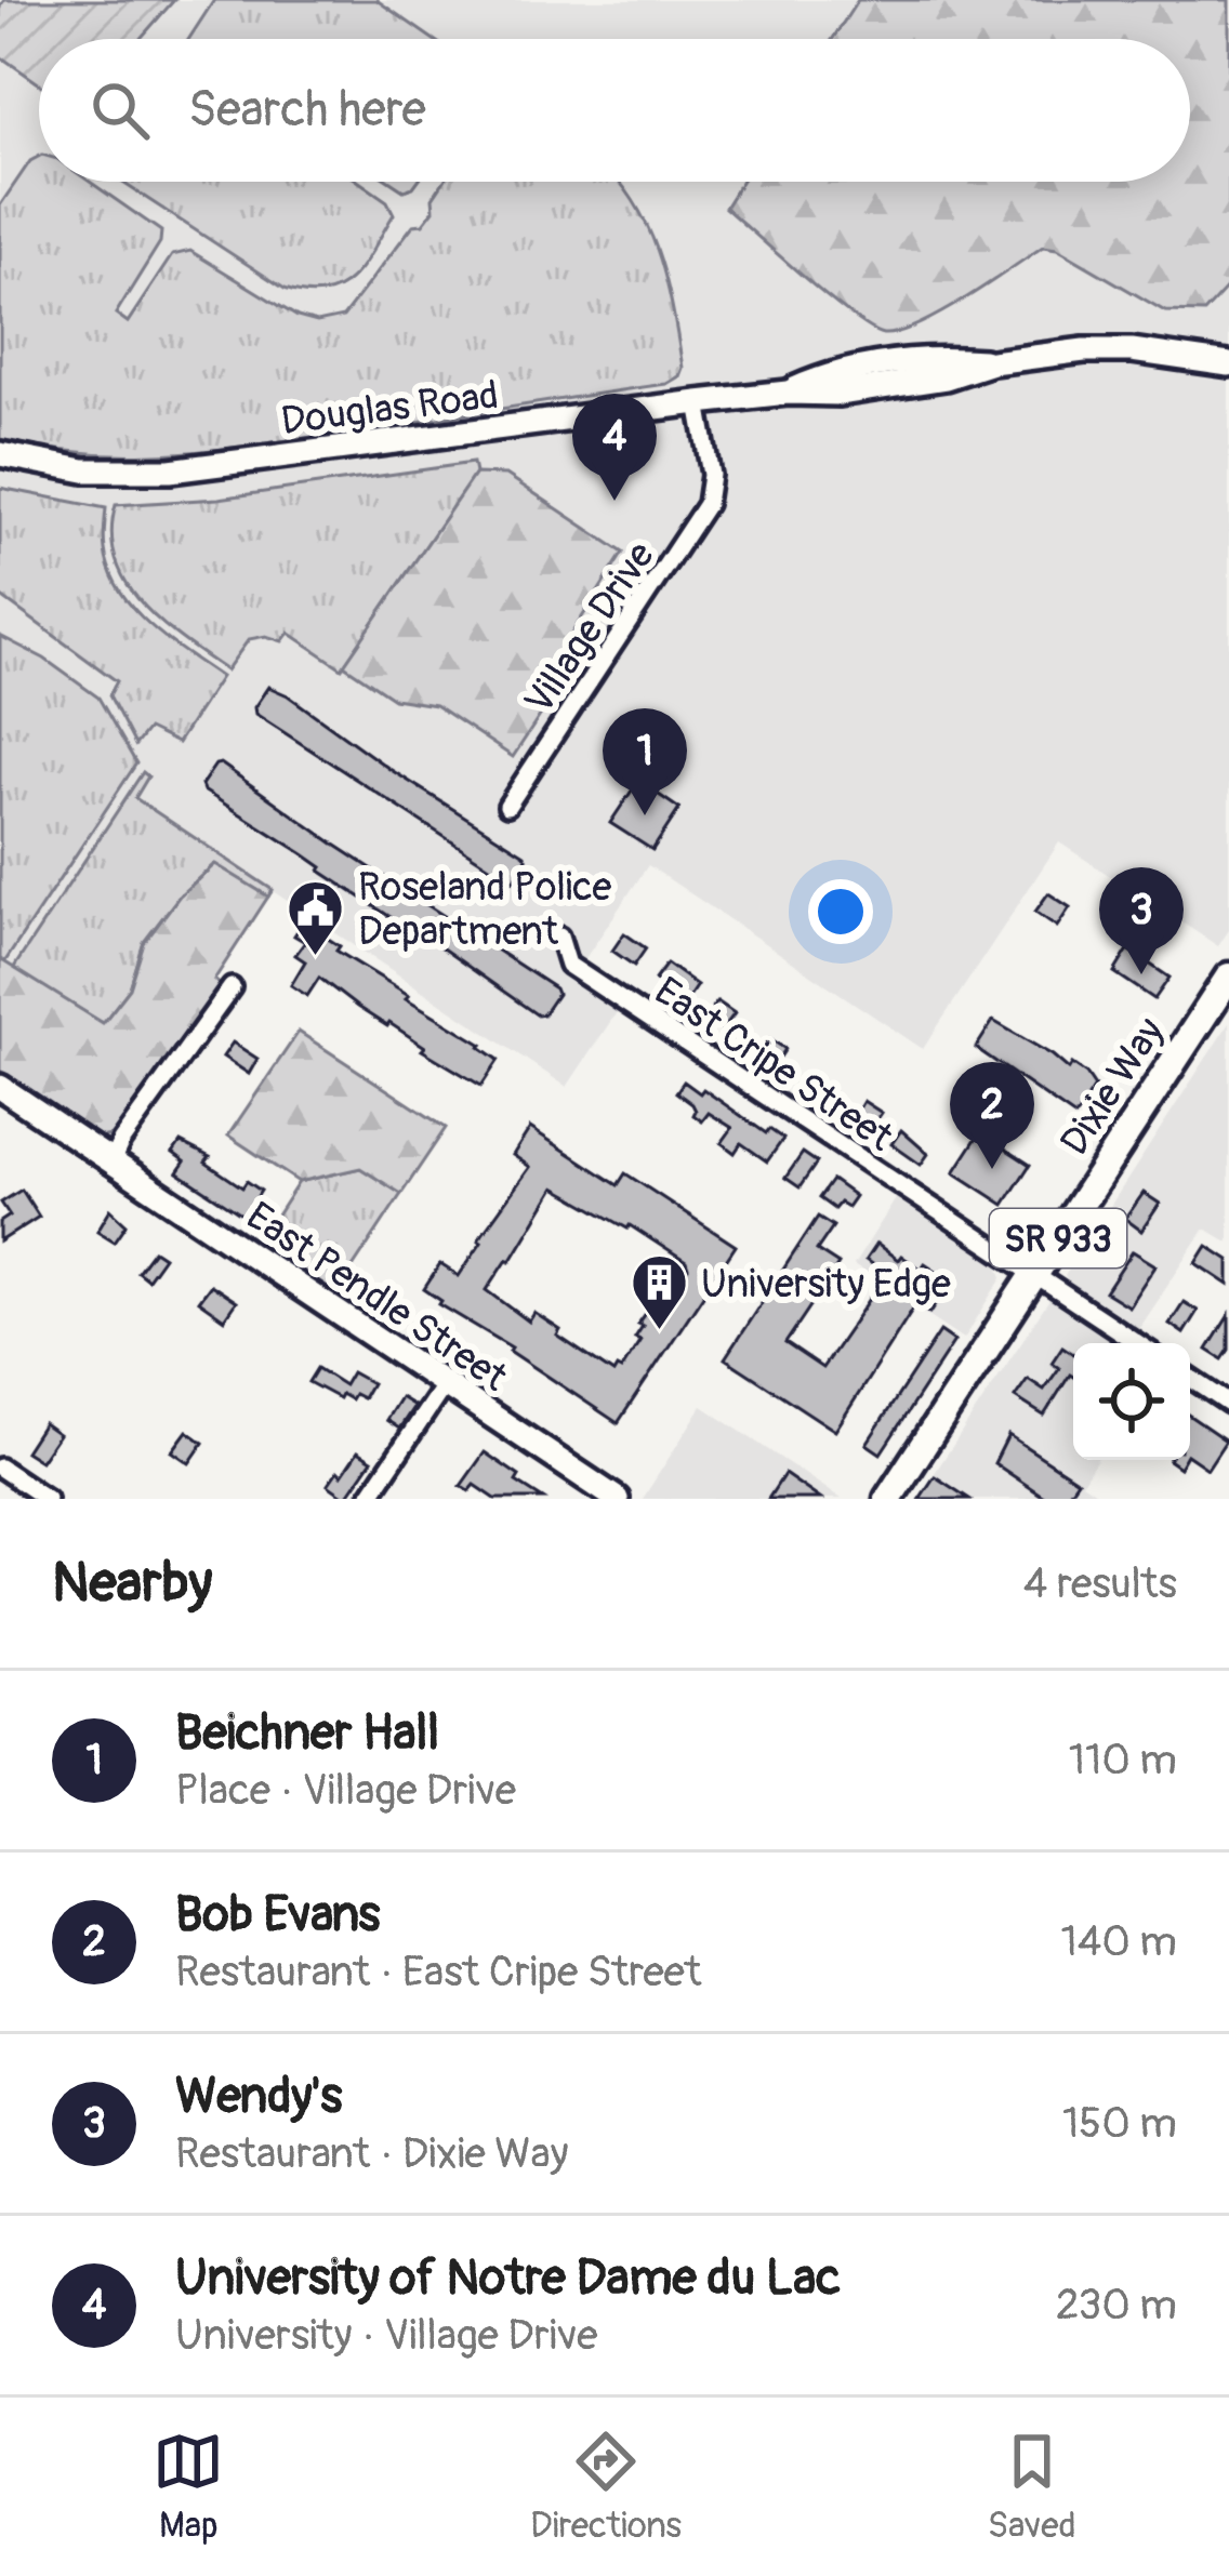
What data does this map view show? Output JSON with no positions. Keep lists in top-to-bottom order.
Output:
{
  "streets": {
    "main road": ["Dixie Way", "SR 933"],
    "street": [
      "Douglas Road",
      "Village Drive",
      "East Cripe Street",
      "East Pendle Street"
    ]
  },
  "crossings": [
    ["Douglas Road", "Village Drive"],
    ["East Cripe Street", "Dixie Way"]
  ],
  "places": {
    "public building": ["Roseland Police Department"],
    "building": ["University Edge"]
  },
  "page": {
    "search": "Search here",
    "pins": [
      "4",
      "1",
      "3",
      "2"
    ],
    "heading": ["Nearby", "4 results"],
    "list": [
      {
        "mark": "1",
        "name": "Beichner Hall",
        "note": "Place · Village Drive",
        "value": "110 m"
      },
      {
        "mark": "2",
        "name": "Bob Evans",
        "note": "Restaurant · East Cripe Street",
        "value": "140 m"
      },
      {
        "mark": "3",
        "name": "Wendy's",
        "note": "Restaurant · Dixie Way",
        "value": "150 m"
      },
      {
        "mark": "4",
        "name": "University of Notre Dame du Lac",
        "note": "University · Village Drive",
        "value": "230 m"
      }
    ],
    "nav": ["Map", "Directions", "Saved"]
  }
}
